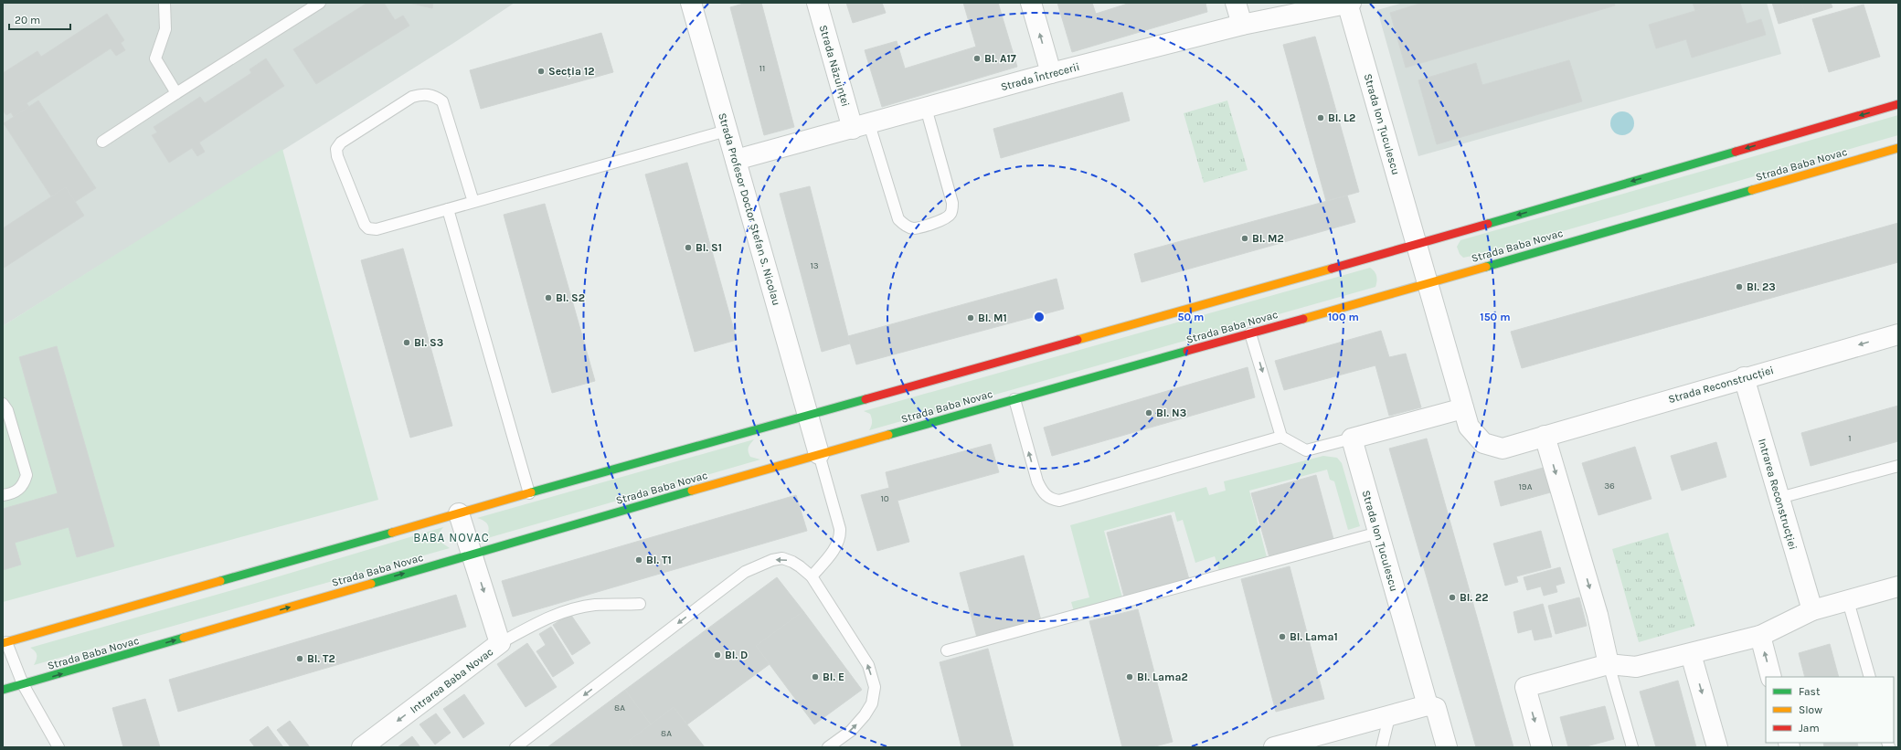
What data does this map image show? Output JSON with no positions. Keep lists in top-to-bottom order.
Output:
{
  "streets": {
    "main road": ["Strada Baba Novac"],
    "street": [
      "Strada Năzuinței",
      "Strada Întrecerii",
      "Strada Ion Țuculescu",
      "Strada Profesor Doctor Ștefan S. Nicolau",
      "Strada Reconstrucției",
      "Intrarea Reconstrucției",
      "Intrarea Baba Novac"
    ]
  },
  "crossings": [
    ["Strada Năzuinței", "Strada Întrecerii"],
    ["Strada Întrecerii", "Strada Ion Țuculescu"],
    ["Strada Întrecerii", "Strada Profesor Doctor Ștefan S. Nicolau"],
    ["Strada Ion Țuculescu", "Strada Baba Novac"],
    ["Strada Baba Novac", "Strada Profesor Doctor Ștefan S. Nicolau"],
    ["Strada Baba Novac", "Intrarea Baba Novac"],
    ["Strada Reconstrucției", "Intrarea Reconstrucției"]
  ],
  "one_way": ["Strada Reconstrucției", "Intrarea Baba Novac"],
  "districts": ["BABA NOVAC"],
  "places": [
    "Bl. A17",
    "Secția 12",
    "Bl. L2",
    "Bl. M2",
    "Bl. S1",
    "Bl. 23",
    "Bl. S2",
    "Bl. M1",
    "Bl. S3",
    "Bl. N3",
    "Bl. T1",
    "Bl. 22",
    "Bl. Lama1",
    "Bl. D",
    "Bl. T2",
    "Bl. E",
    "Bl. Lama2"
  ],
  "house_numbers": [
    "11",
    "13",
    "1",
    "36",
    "19A",
    "10",
    "8A",
    "8A"
  ],
  "legend": ["Fast", "Slow", "Jam"],
  "scale_bar": "20 m",
  "rings": ["50 m", "100 m", "150 m"]
}
